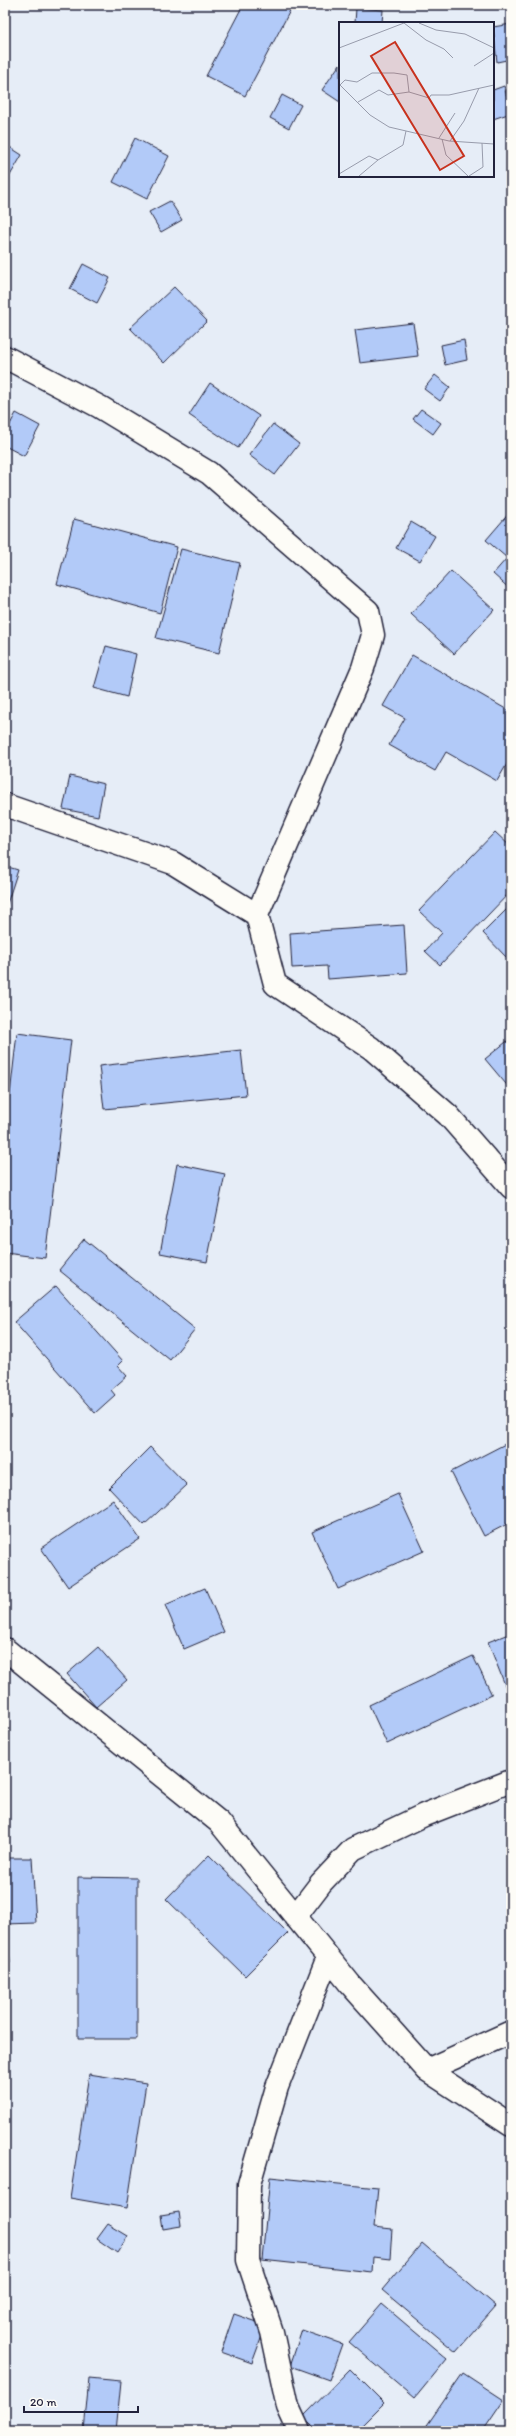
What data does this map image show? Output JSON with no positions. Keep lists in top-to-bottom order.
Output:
{
  "scale_bar": "20 m"
}
